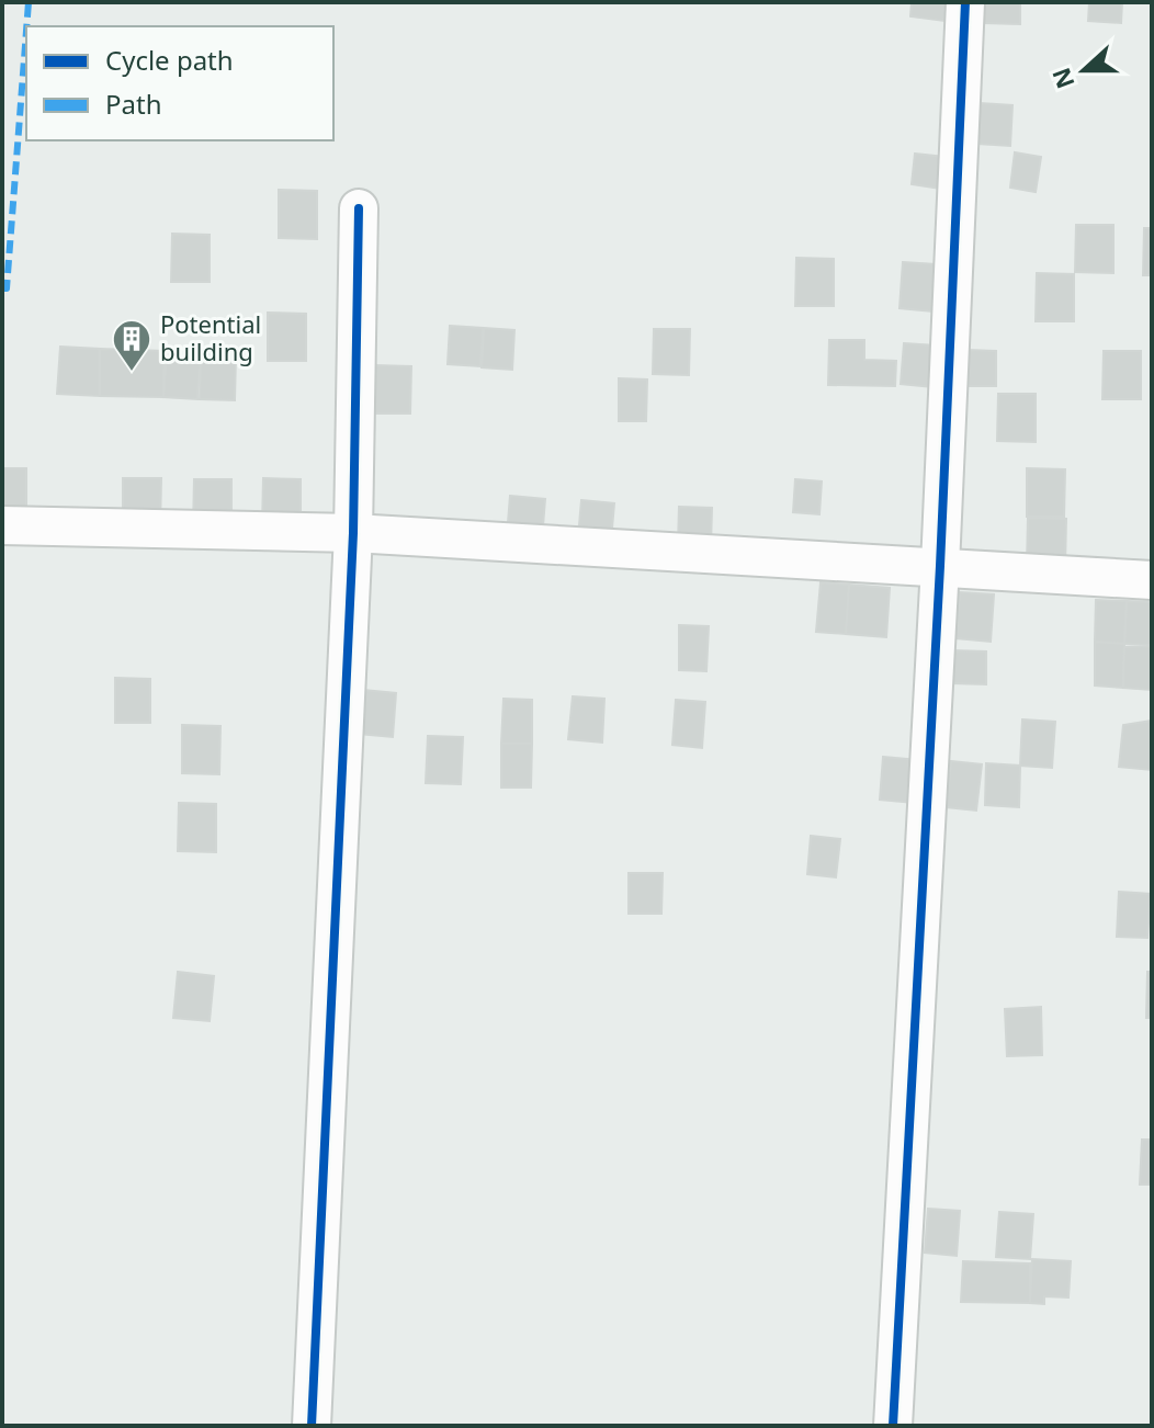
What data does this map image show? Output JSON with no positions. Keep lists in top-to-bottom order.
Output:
{
  "places": {
    "building": ["Potential building"]
  },
  "legend": ["Cycle path", "Path"],
  "north": "left"
}
